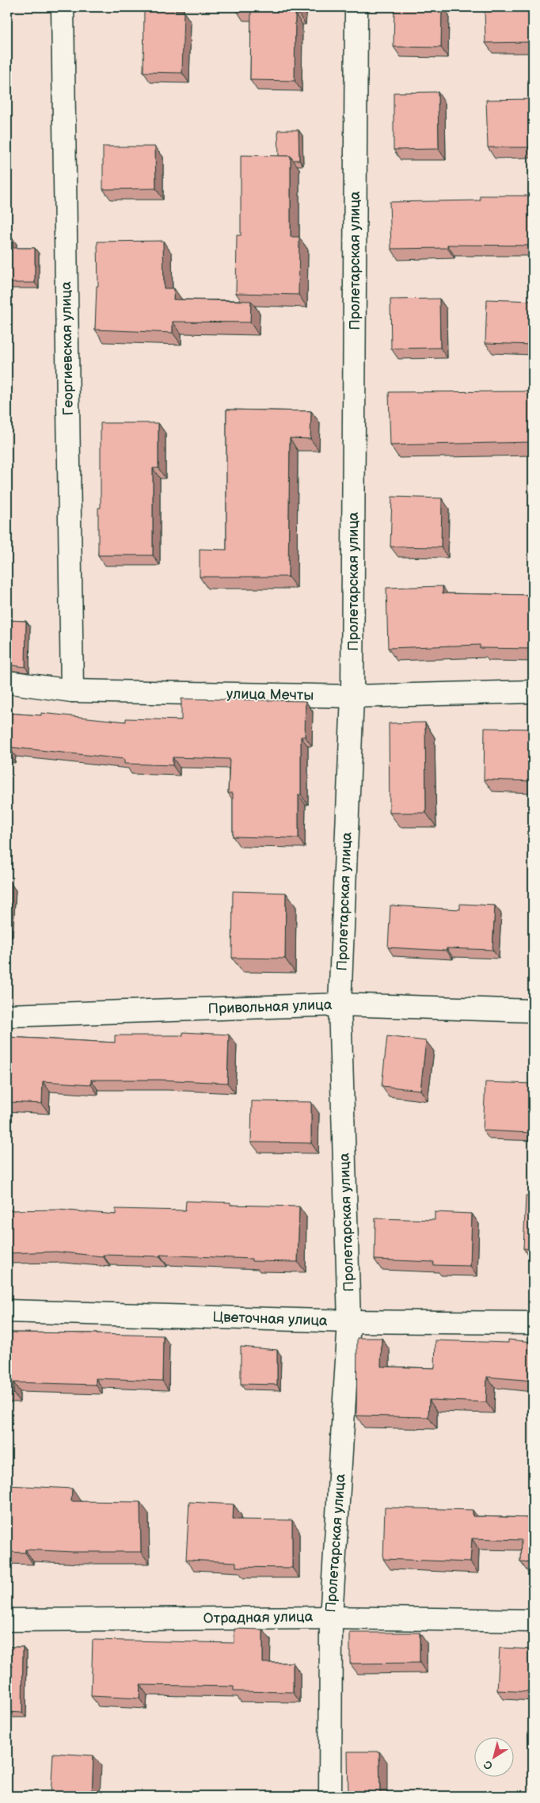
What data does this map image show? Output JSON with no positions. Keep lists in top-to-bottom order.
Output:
{
  "streets": {
    "street": [
      "Пролетарская улица",
      "Георгиевская улица",
      "улица Мечты",
      "Привольная улица",
      "Цветочная улица",
      "Отрадная улица"
    ]
  },
  "crossings": [
    ["Пролетарская улица", "улица Мечты"],
    ["Пролетарская улица", "Привольная улица"],
    ["Пролетарская улица", "Цветочная улица"],
    ["Пролетарская улица", "Отрадная улица"],
    ["Георгиевская улица", "улица Мечты"]
  ],
  "north": "bottom left"
}
